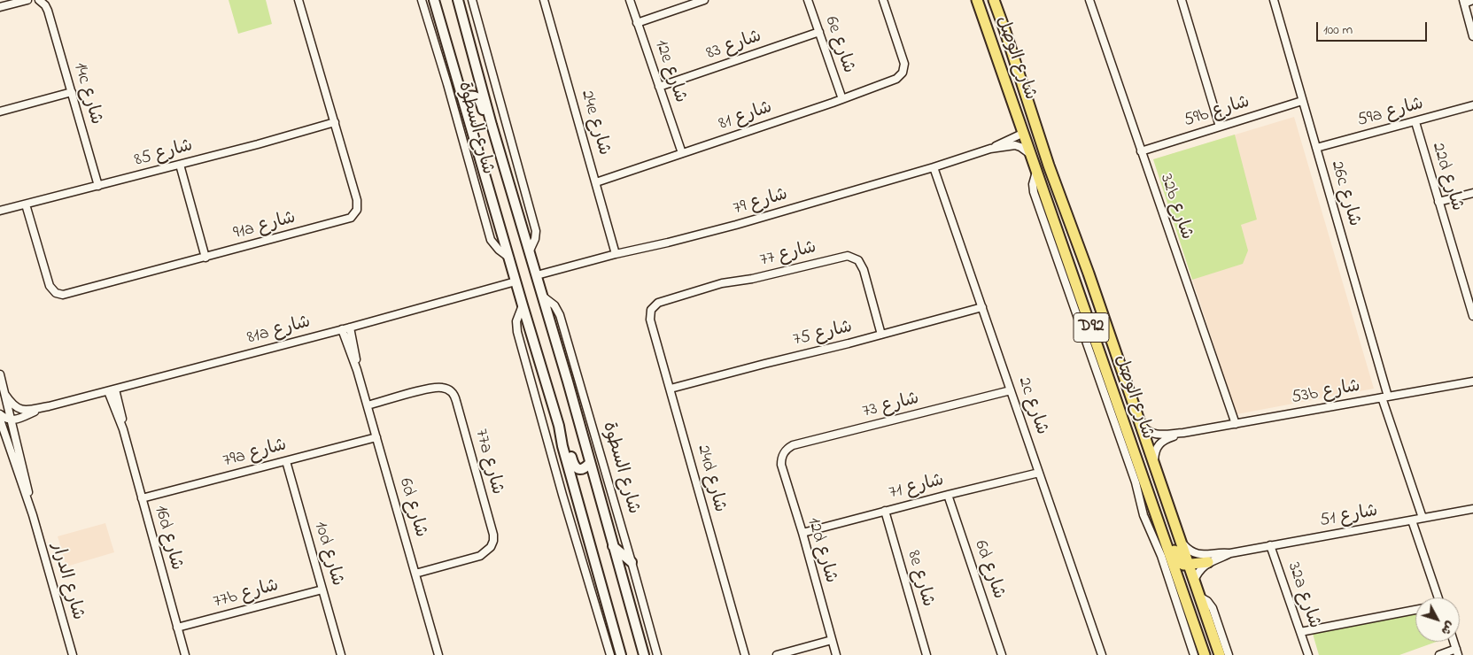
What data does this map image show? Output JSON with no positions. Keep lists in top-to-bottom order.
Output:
{
  "streets": {
    "main road": ["شارع الوصل", "شارع السطوة", "D92"],
    "street": [
      "6e شارع",
      "شارع 83",
      "12e شارع",
      "14c شارع",
      "59b شارع",
      "59a شارع",
      "شارع 81",
      "24e شارع",
      "شارع 85",
      "22d شارع",
      "26c شارع",
      "شارع 79",
      "32b شارع",
      "91a شارع",
      "شارع 77",
      "81a شارع",
      "شارع 75",
      "53b شارع",
      "شارع 73",
      "2c شارع",
      "79a شارع",
      "77a شارع",
      "24d شارع",
      "شارع 71",
      "6d شارع",
      "شارع 51",
      "16d شارع",
      "12d شارع",
      "10d شارع",
      "8e شارع",
      "شارع الدرار",
      "77b شارع",
      "32a شارع"
    ]
  },
  "crossings": [
    ["6e شارع", "شارع 83"],
    ["6e شارع", "شارع 81"],
    ["شارع 83", "12e شارع"],
    ["شارع الوصل", "شارع 79"],
    ["شارع الوصل", "53b شارع"],
    ["شارع الوصل", "شارع 51"],
    ["12e شارع", "شارع 81"],
    ["14c شارع", "شارع 85"],
    ["59b شارع", "26c شارع"],
    ["59b شارع", "32b شارع"],
    ["59a شارع", "22d شارع"],
    ["59a شارع", "26c شارع"],
    ["شارع 81", "24e شارع"],
    ["24e شارع", "شارع 79"],
    ["شارع السطوة", "شارع 79"],
    ["شارع السطوة", "81a شارع"],
    ["شارع 85", "91a شارع"],
    ["26c شارع", "53b شارع"],
    ["26c شارع", "شارع 51"],
    ["شارع 79", "2c شارع"],
    ["32b شارع", "53b شارع"],
    ["شارع 77", "شارع 75"],
    ["شارع 77", "24d شارع"],
    ["81a شارع", "6d شارع"],
    ["81a شارع", "16d شارع"],
    ["81a شارع", "شارع الدرار"],
    ["شارع 75", "2c شارع"],
    ["شارع 75", "24d شارع"],
    ["شارع 73", "2c شارع"],
    ["شارع 73", "12d شارع"],
    ["2c شارع", "شارع 71"],
    ["79a شارع", "6d شارع"],
    ["79a شارع", "16d شارع"],
    ["79a شارع", "10d شارع"],
    ["77a شارع", "6d شارع"],
    ["شارع 71", "6d شارع"],
    ["شارع 71", "12d شارع"],
    ["شارع 71", "8e شارع"],
    ["شارع 51", "32a شارع"],
    ["16d شارع", "77b شارع"],
    ["10d شارع", "77b شارع"]
  ],
  "scale_bar": "100 m",
  "north": "bottom right"
}
